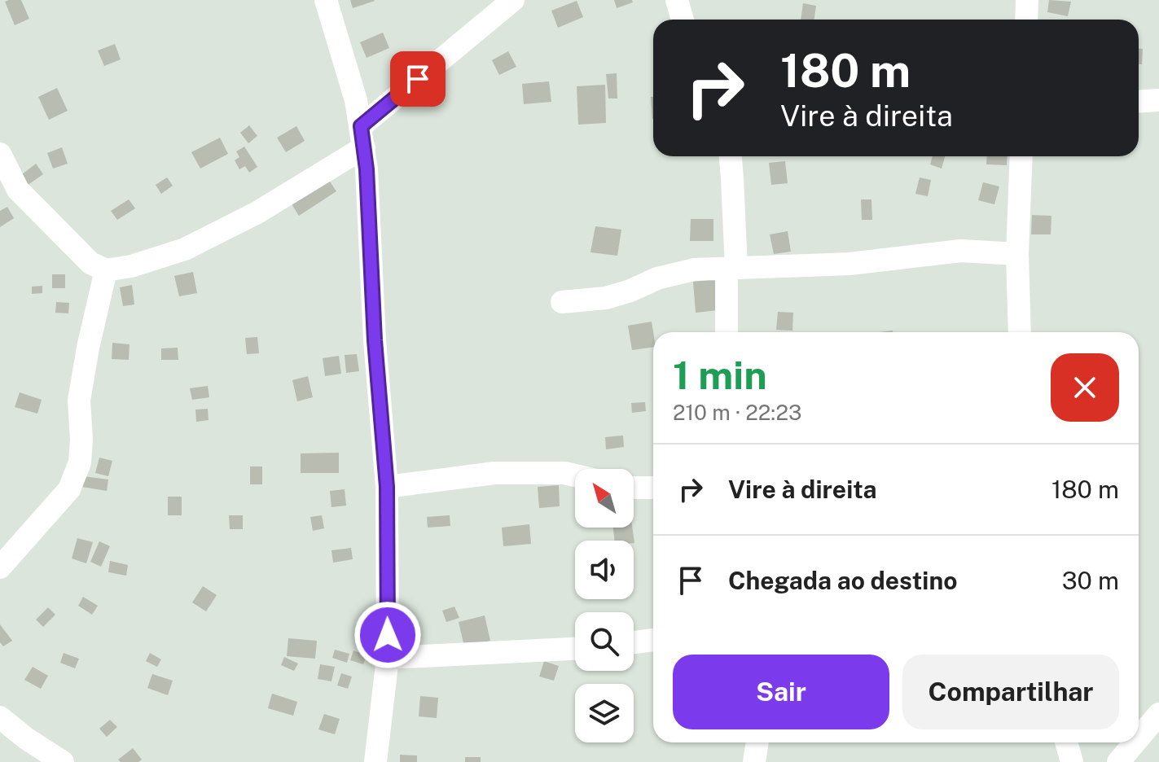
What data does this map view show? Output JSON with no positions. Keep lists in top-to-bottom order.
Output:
{
  "north": "top left",
  "page": {
    "turn": ["180 m", "Vire à direita"],
    "heading": ["1 min", "210 m · 22:23"],
    "list": [
      {
        "name": "Vire à direita",
        "value": "180 m"
      },
      {
        "name": "Chegada ao destino",
        "value": "30 m"
      }
    ],
    "buttons": ["Sair", "Compartilhar"]
  }
}
